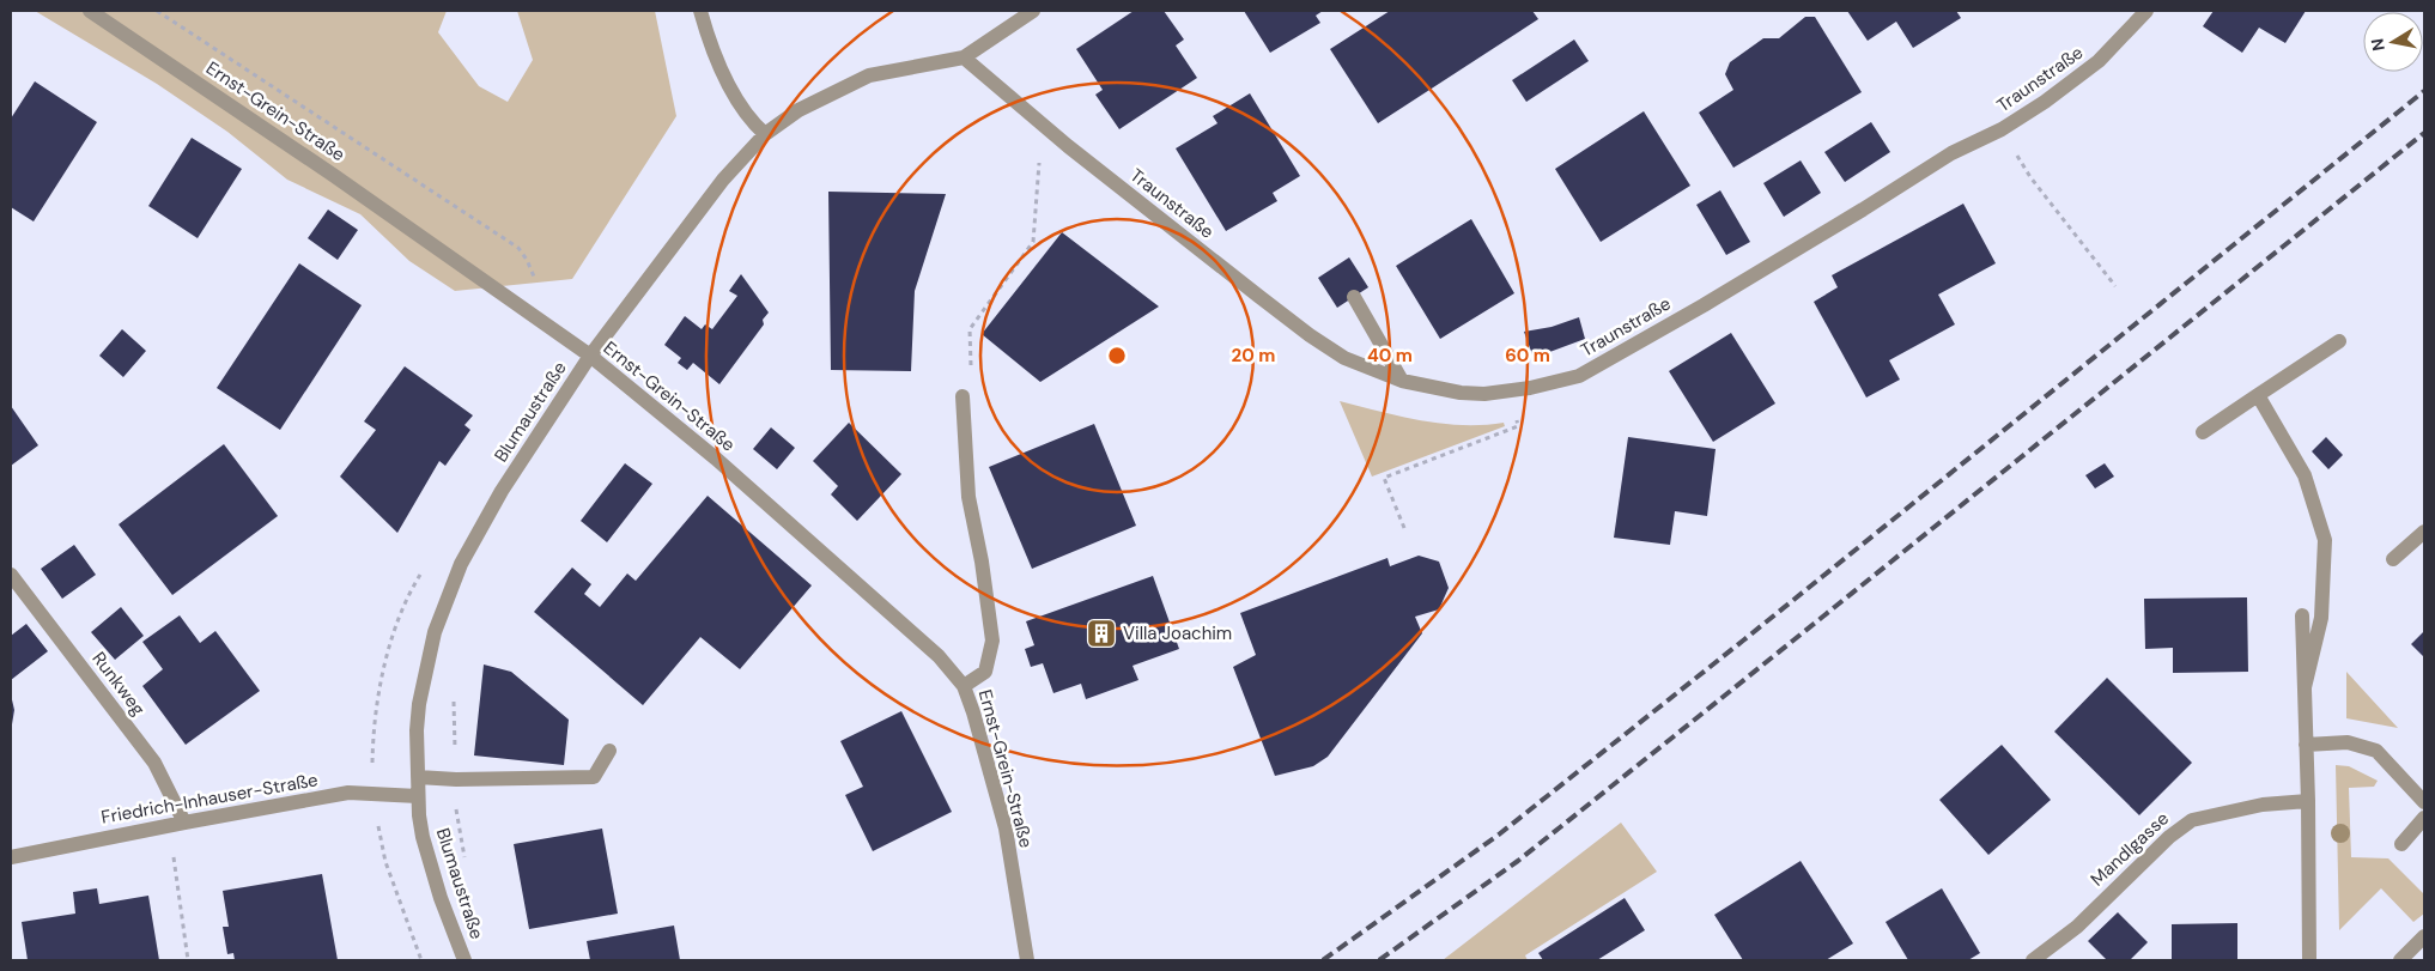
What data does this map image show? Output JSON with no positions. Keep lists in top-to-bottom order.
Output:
{
  "streets": {
    "street": [
      "Traunstraße",
      "Ernst-Grein-Straße",
      "Blumaustraße",
      "Runkweg",
      "Friedrich-Inhauser-Straße",
      "Mandlgasse"
    ]
  },
  "crossings": [
    ["Traunstraße", "Blumaustraße"],
    ["Ernst-Grein-Straße", "Blumaustraße"],
    ["Blumaustraße", "Friedrich-Inhauser-Straße"],
    ["Runkweg", "Friedrich-Inhauser-Straße"]
  ],
  "places": {
    "building": ["Villa Joachim"]
  },
  "north": "left",
  "rings": ["20 m", "40 m", "60 m"]
}
